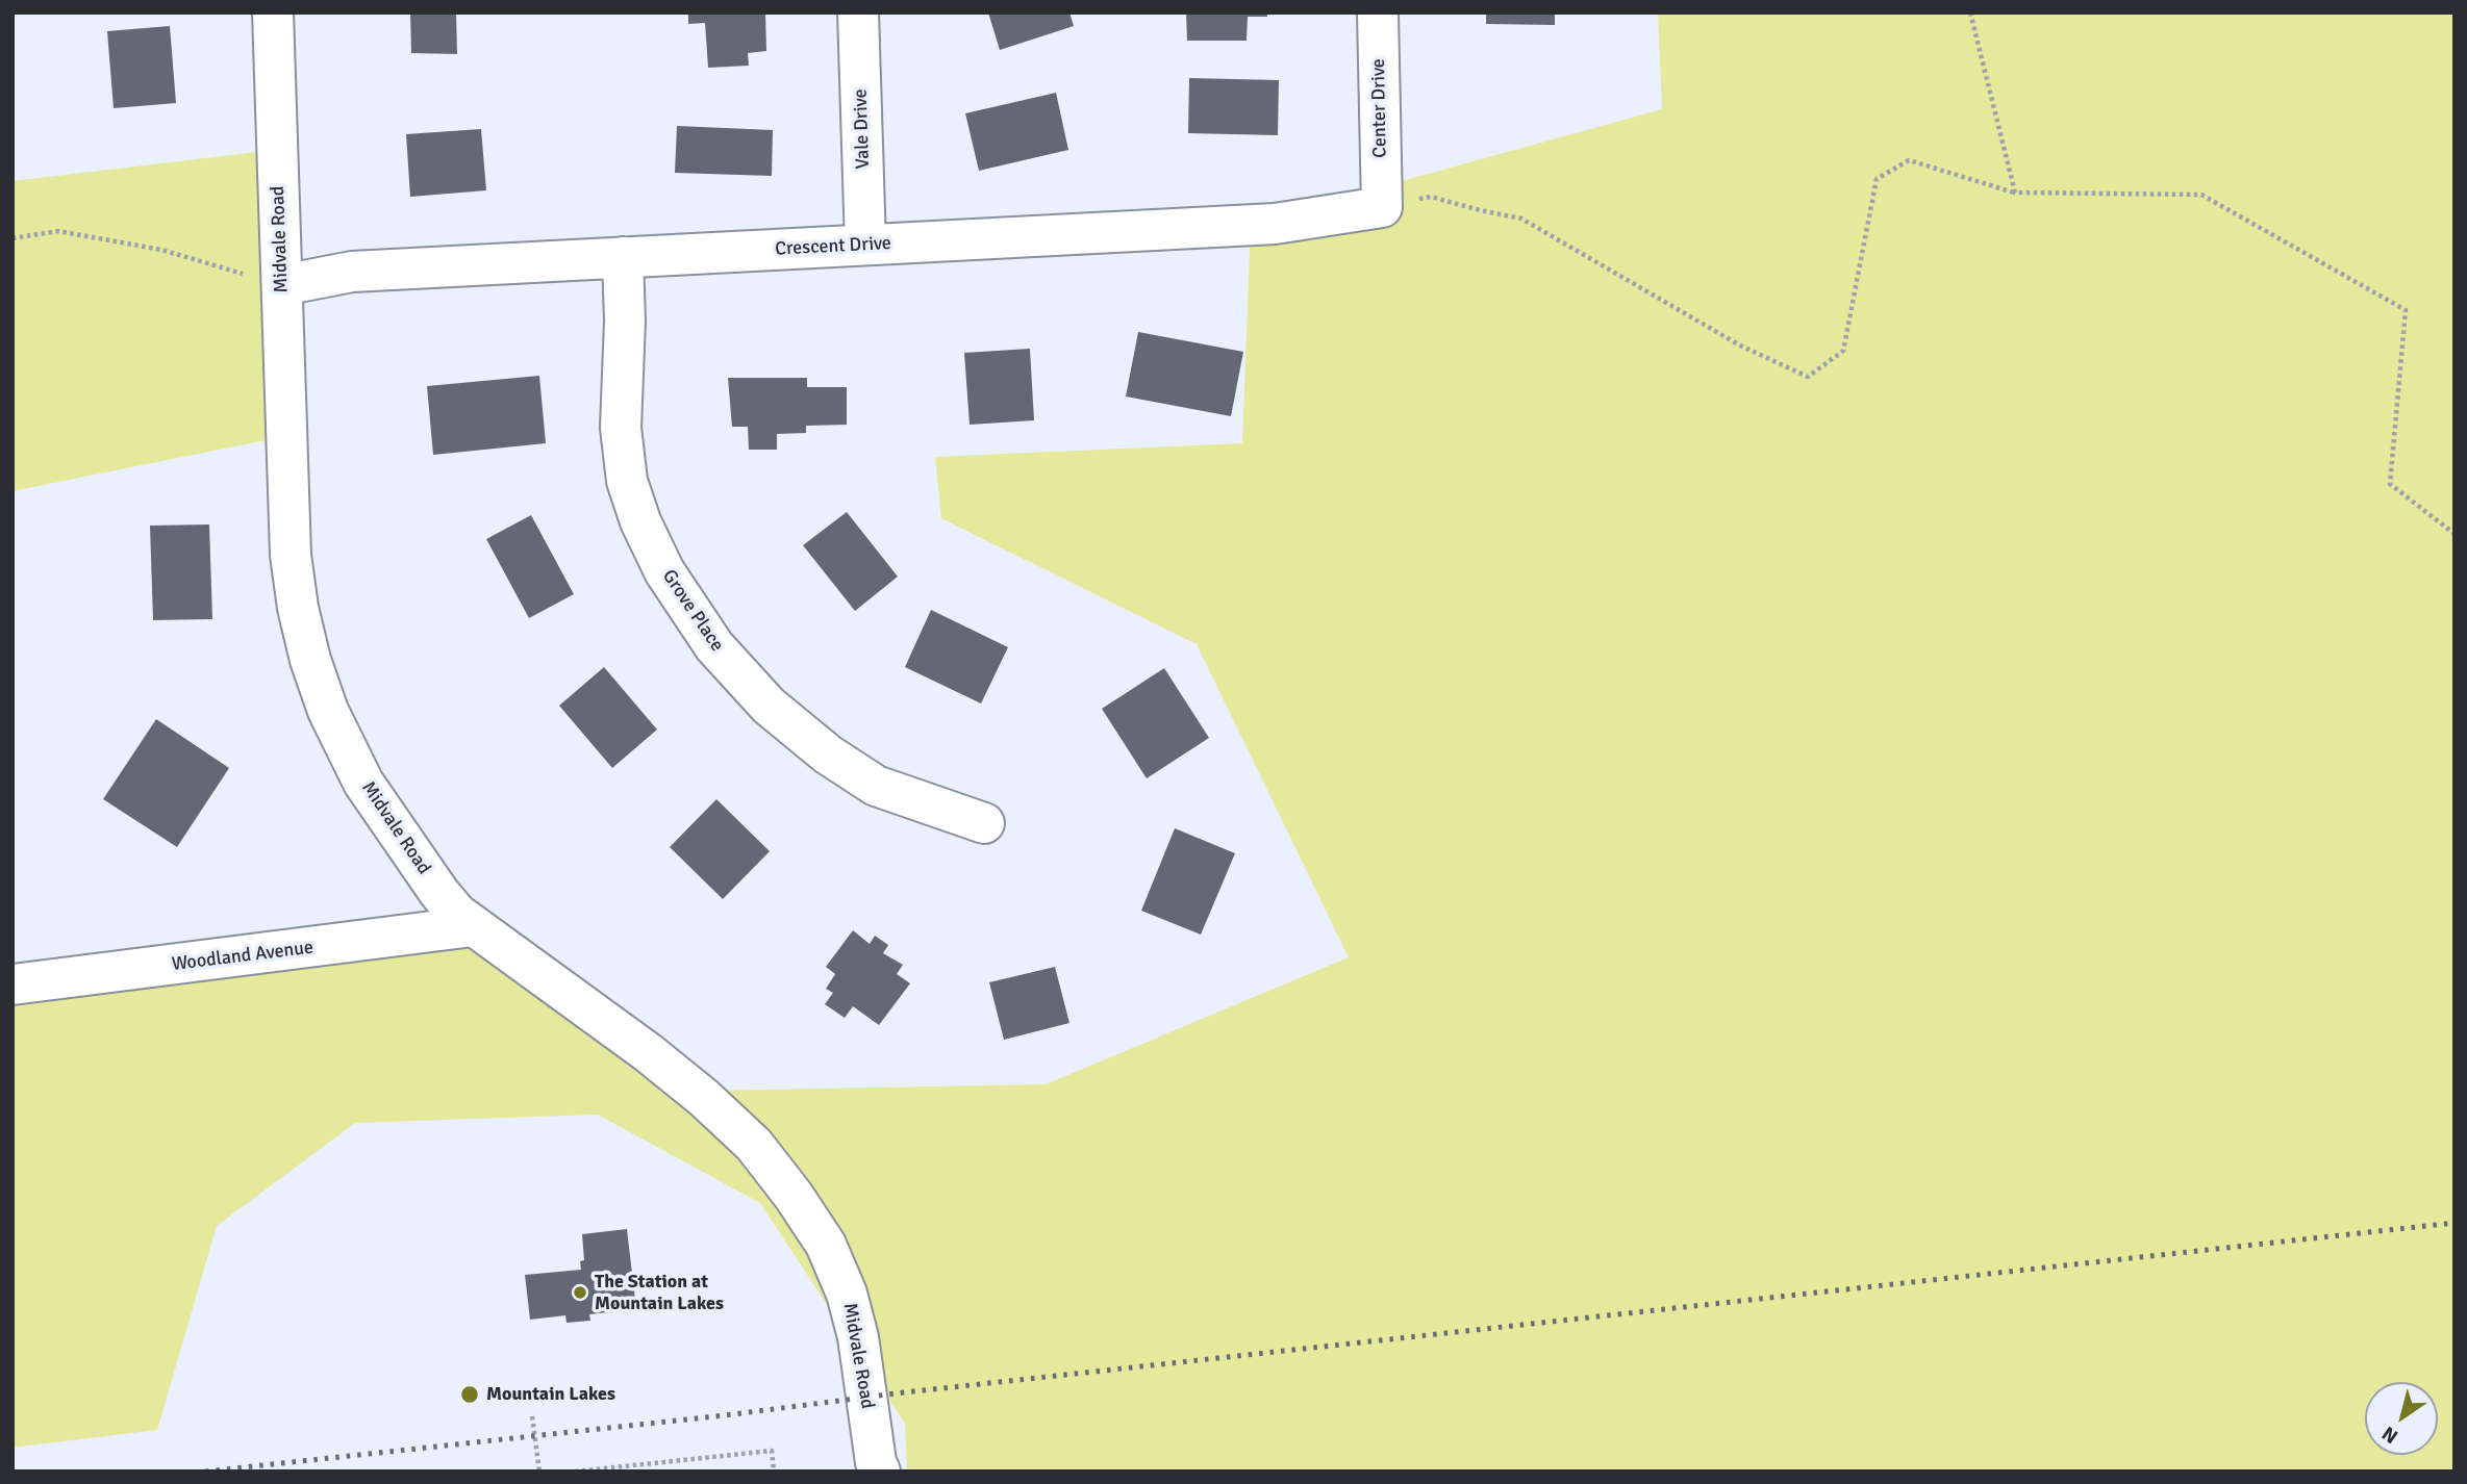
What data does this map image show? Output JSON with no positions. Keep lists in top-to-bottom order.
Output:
{
  "streets": {
    "street": [
      "Center Drive",
      "Vale Drive",
      "Midvale Road",
      "Crescent Drive",
      "Grove Place",
      "Woodland Avenue"
    ]
  },
  "crossings": [
    ["Center Drive", "Crescent Drive"],
    ["Vale Drive", "Crescent Drive"],
    ["Midvale Road", "Crescent Drive"],
    ["Midvale Road", "Woodland Avenue"],
    ["Crescent Drive", "Grove Place"]
  ],
  "places": ["The Station at Mountain Lakes", "Mountain Lakes"],
  "north": "bottom left"
}
